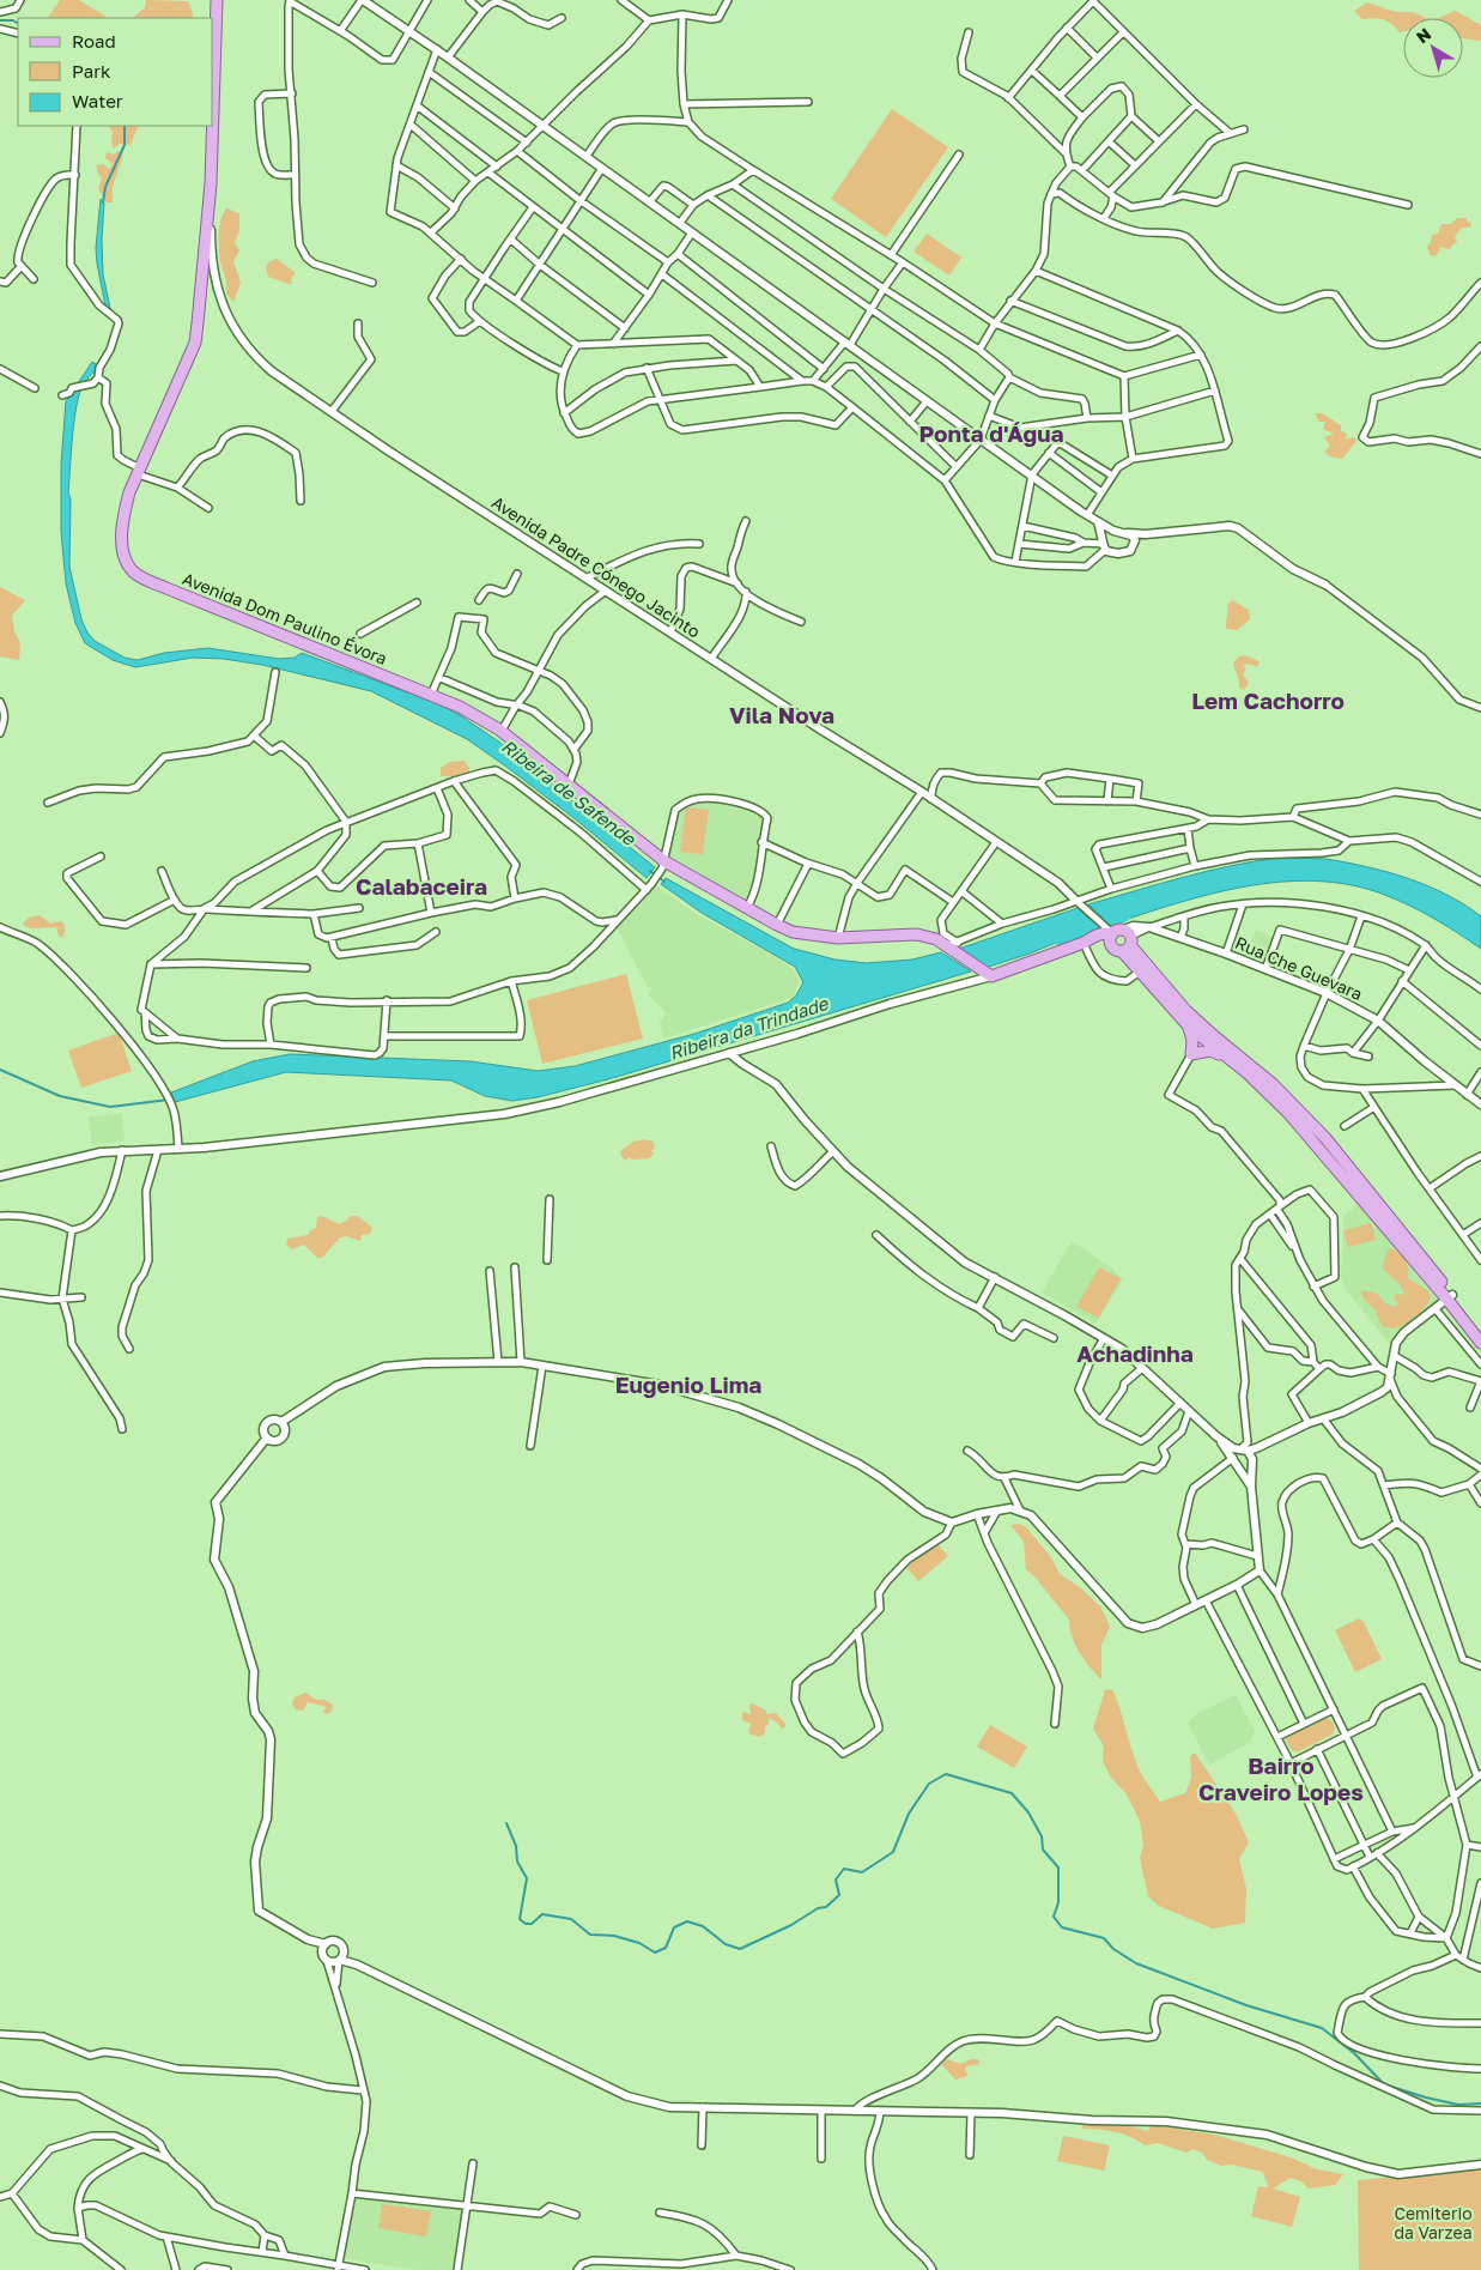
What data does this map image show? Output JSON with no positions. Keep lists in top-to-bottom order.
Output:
{
  "streets": {
    "main road": ["Avenida Dom Paulino Évora"],
    "street": ["Avenida Padre Cónego Jacinto", "Rua Che Guevara"]
  },
  "crossings": [
    ["Avenida Padre Cónego Jacinto", "Avenida Dom Paulino Évora"]
  ],
  "districts": [
    "Ponta d'Água",
    "Lem Cachorro",
    "Vila Nova",
    "Calabaceira",
    "Achadinha",
    "Eugenio Lima",
    "Bairro Craveiro Lopes"
  ],
  "water": ["Ribeira de Safende", "Ribeira da Trindade"],
  "parks": ["Cemiterio da Varzea"],
  "legend": ["Road", "Park", "Water"],
  "north": "top left"
}
